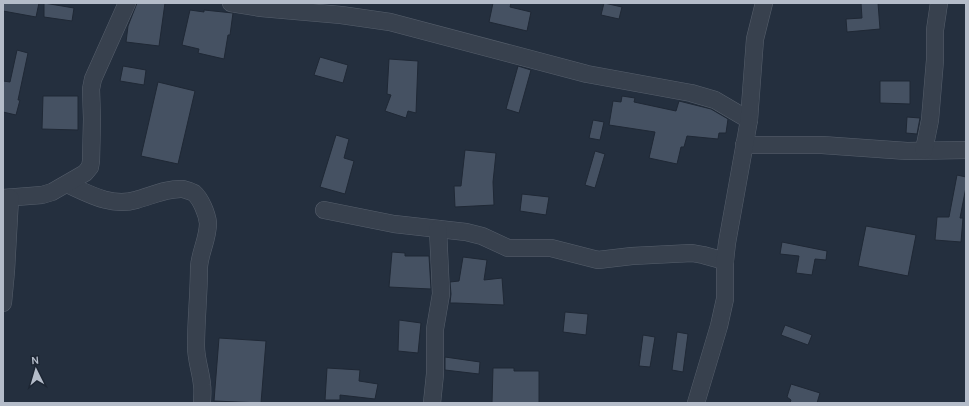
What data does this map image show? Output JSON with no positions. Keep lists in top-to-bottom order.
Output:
{
  "north": "top"
}
